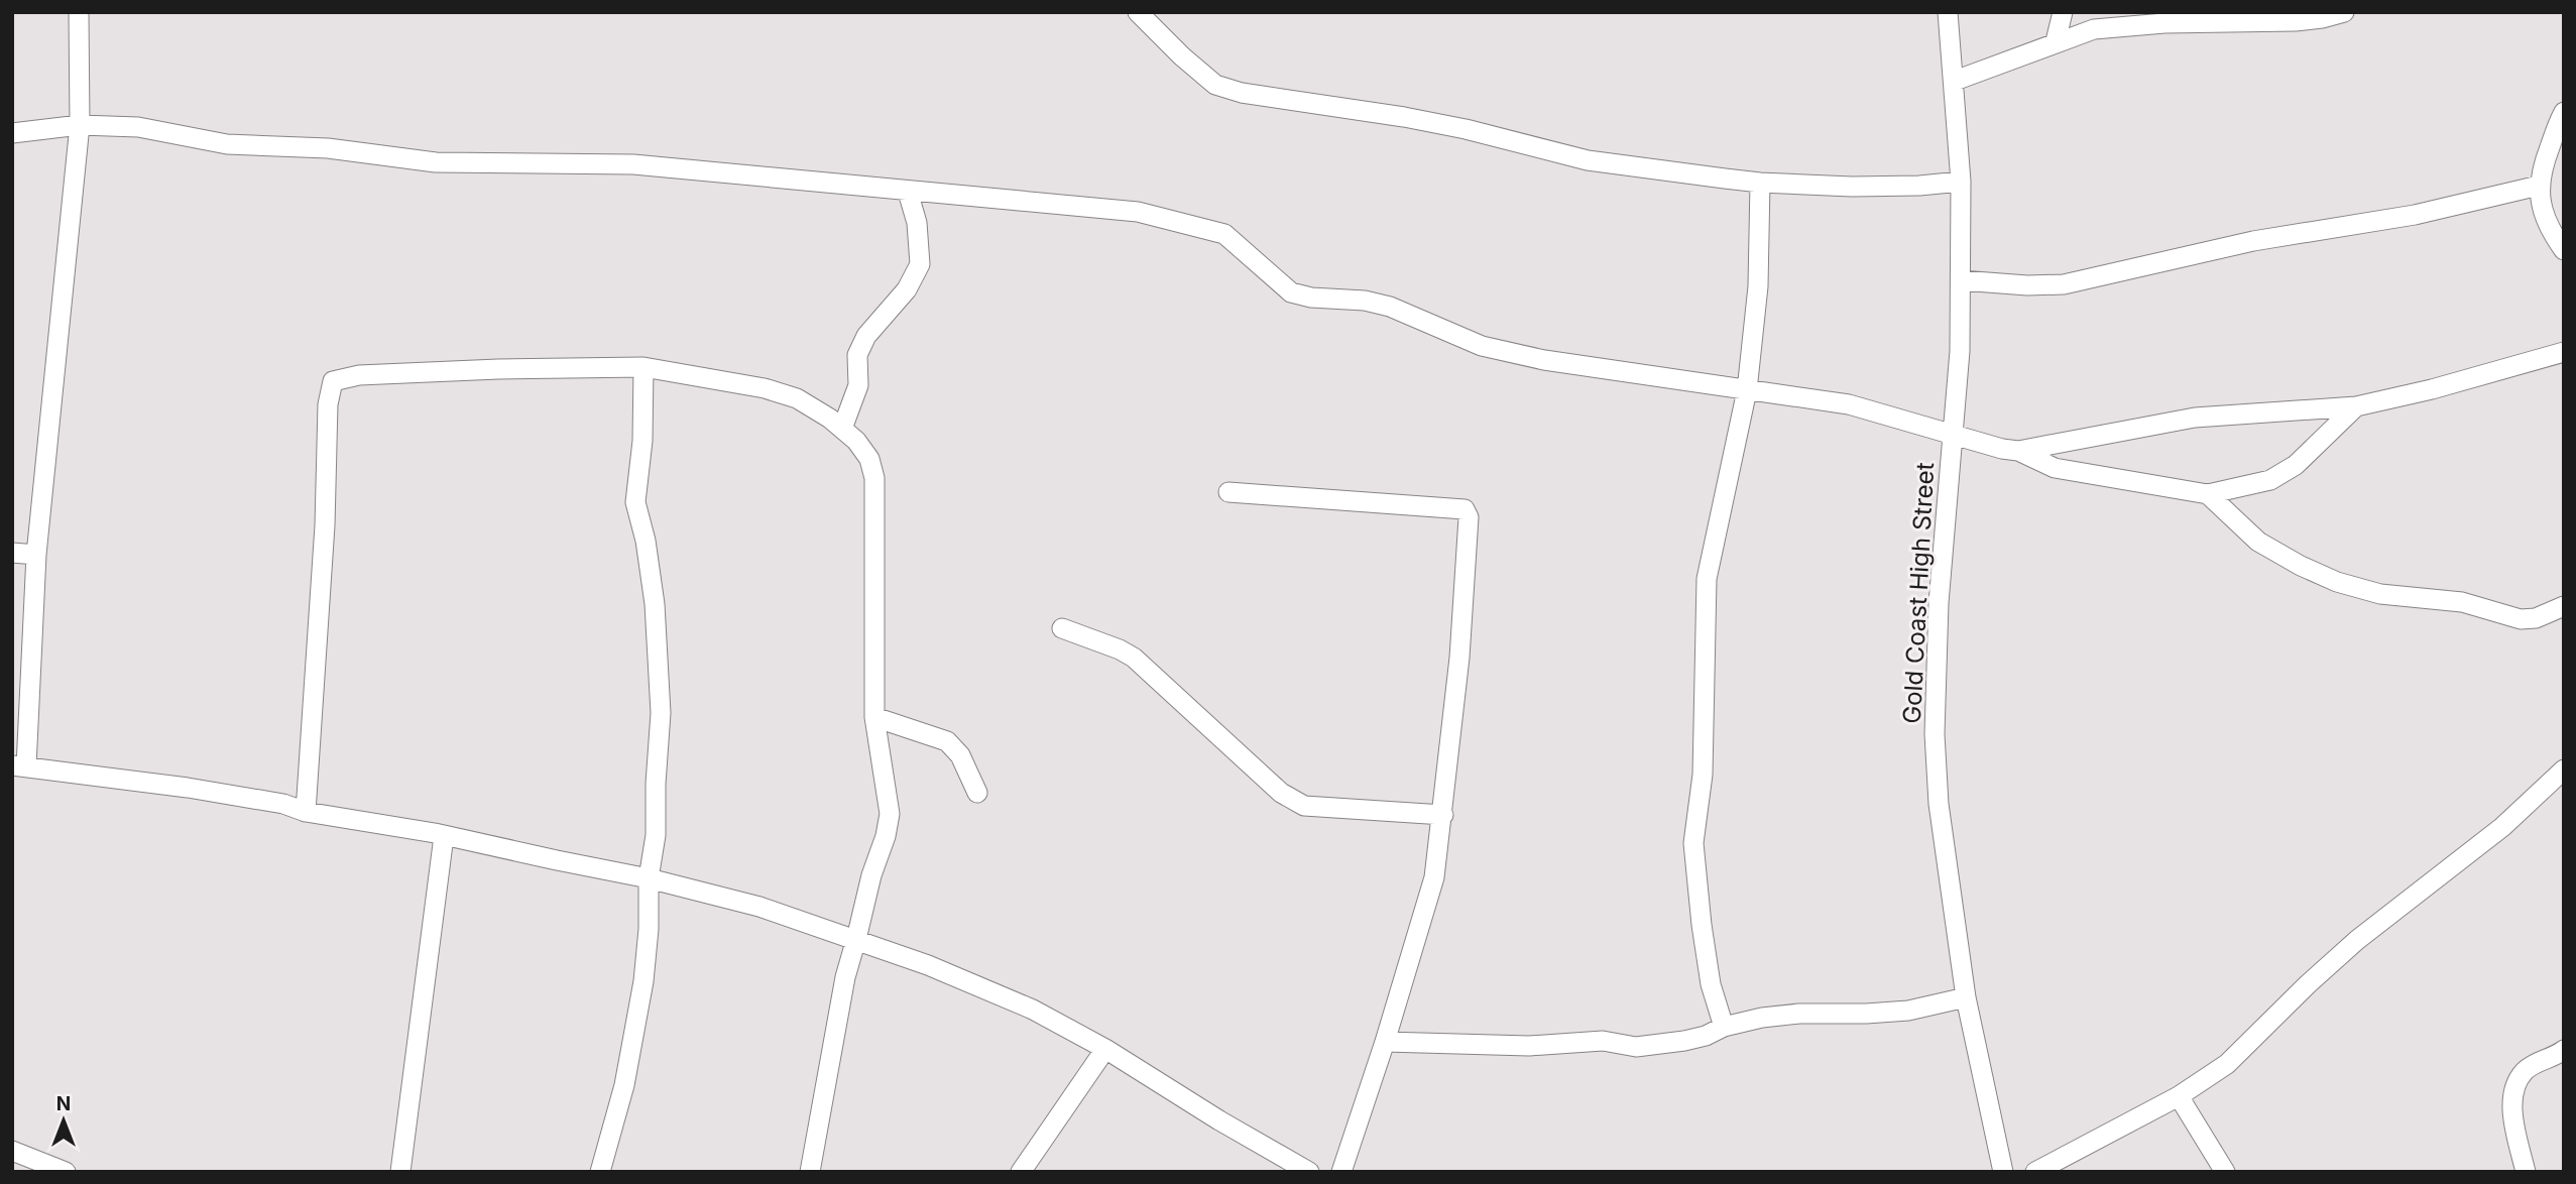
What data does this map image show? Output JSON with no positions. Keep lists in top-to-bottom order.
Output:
{
  "streets": {
    "street": ["Gold Coast High Street"]
  },
  "north": "top"
}
